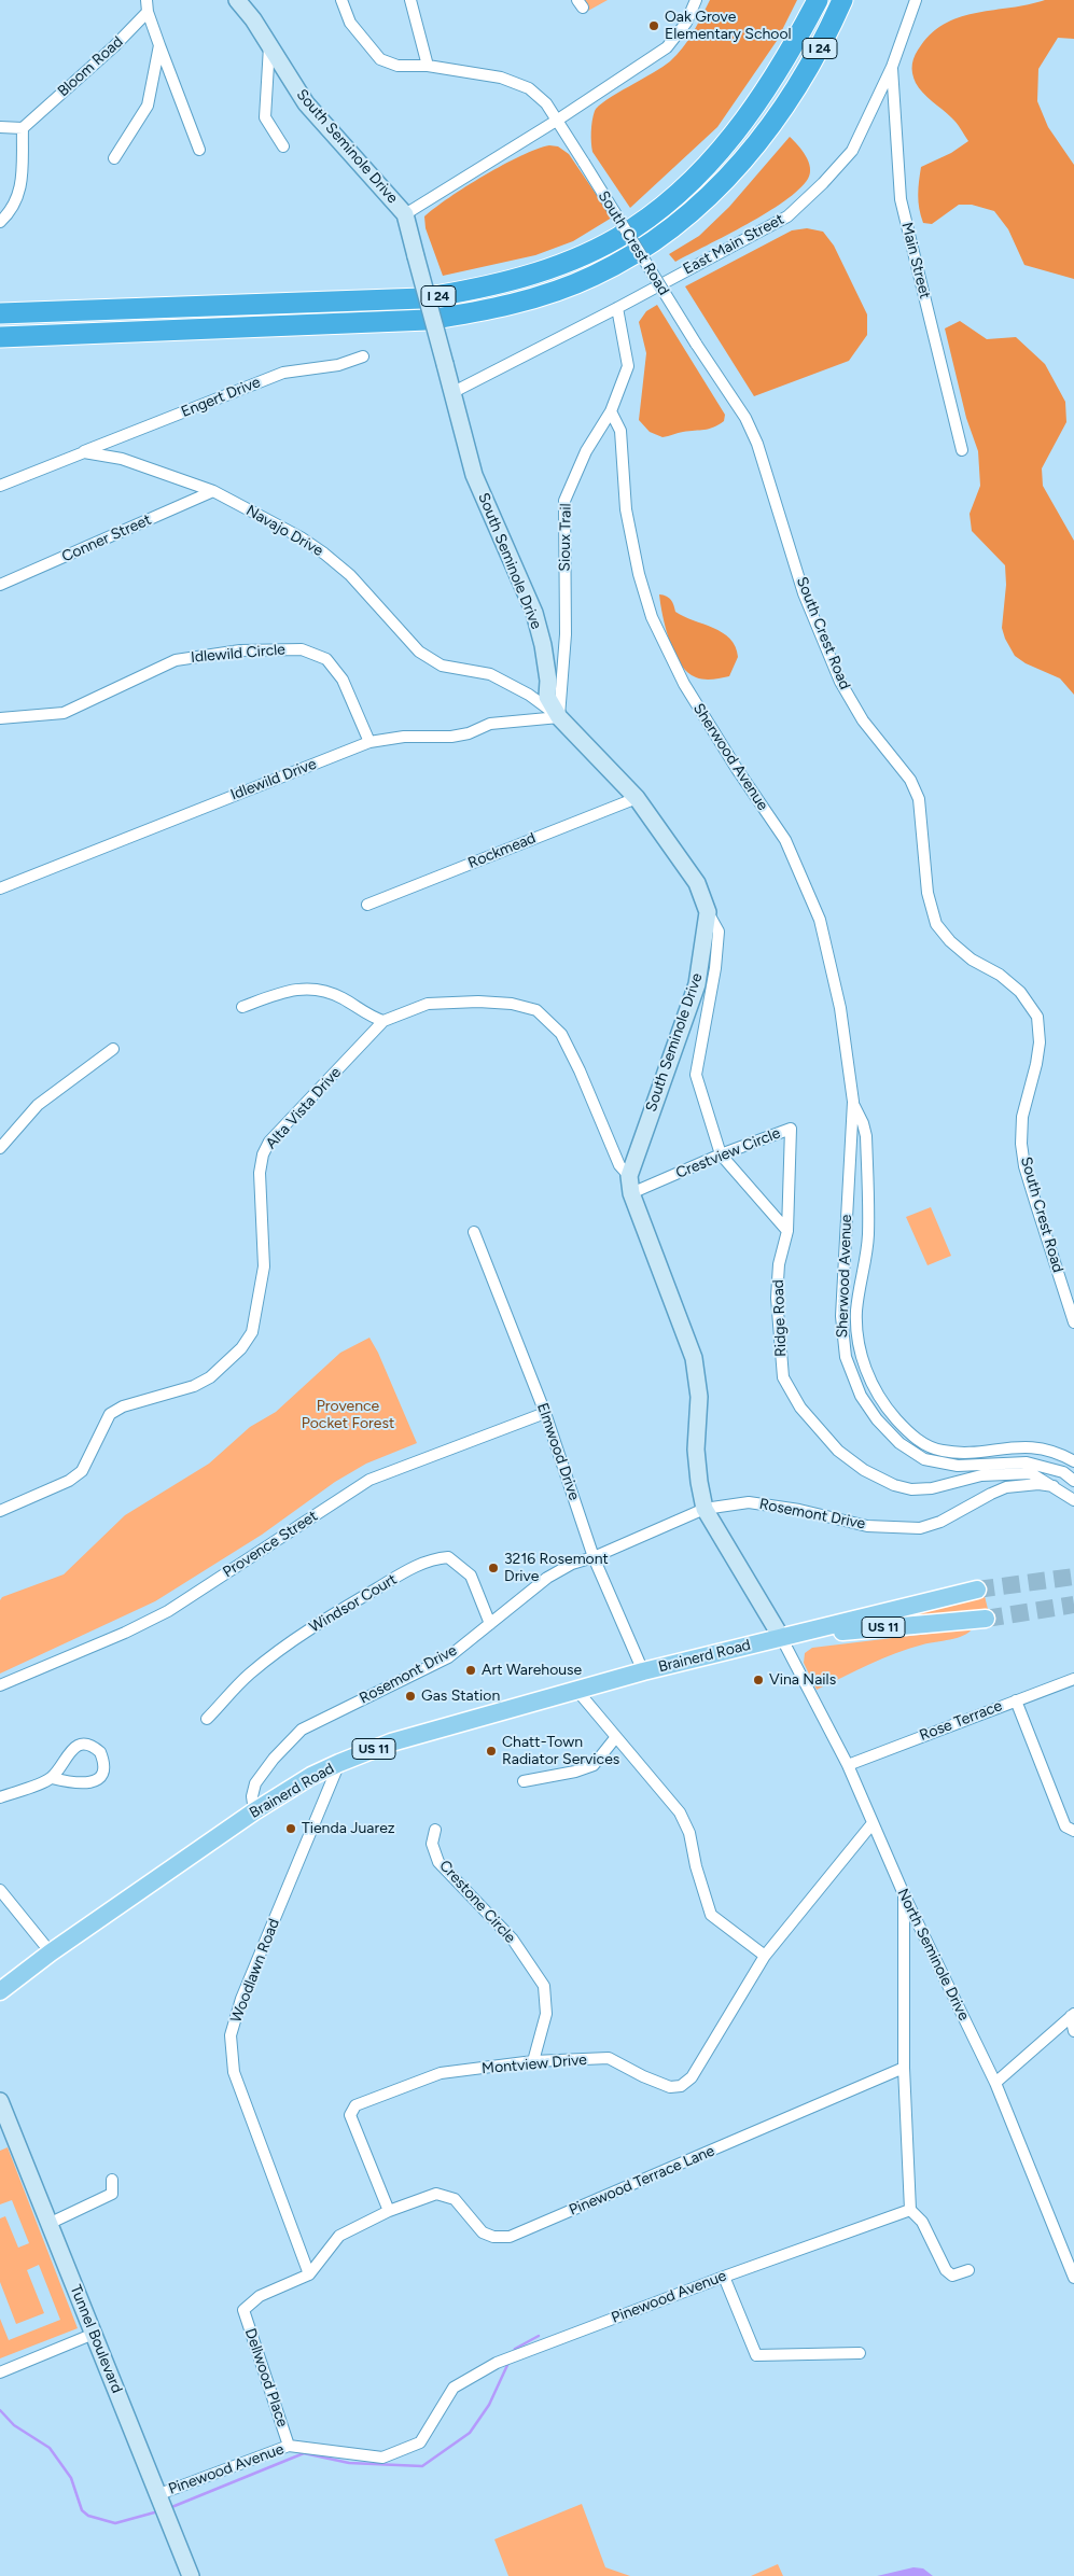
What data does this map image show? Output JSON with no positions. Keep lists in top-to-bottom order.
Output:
{
  "streets": {
    "highway": ["I 24"],
    "main road": ["US 11", "Brainerd Road"],
    "street": [
      "Bloom Road",
      "South Seminole Drive",
      "South Crest Road",
      "East Main Street",
      "Main Street",
      "Engert Drive",
      "Navajo Drive",
      "Sioux Trail",
      "Conner Street",
      "Idlewild Circle",
      "Sherwood Avenue",
      "Idlewild Drive",
      "Rockmead",
      "Alta Vista Drive",
      "Crestview Circle",
      "Ridge Road",
      "Elmwood Drive",
      "Rosemont Drive",
      "Provence Street",
      "Windsor Court",
      "Rose Terrace",
      "Crestone Circle",
      "North Seminole Drive",
      "Woodlawn Road",
      "Montview Drive",
      "Pinewood Terrace Lane",
      "Pinewood Avenue",
      "Tunnel Boulevard",
      "Dellwood Place"
    ]
  },
  "crossings": [
    ["South Seminole Drive", "East Main Street"],
    ["South Seminole Drive", "Navajo Drive"],
    ["South Seminole Drive", "Sioux Trail"],
    ["South Seminole Drive", "Idlewild Drive"],
    ["South Seminole Drive", "Rockmead"],
    ["South Seminole Drive", "Alta Vista Drive"],
    ["South Seminole Drive", "Crestview Circle"],
    ["South Seminole Drive", "Rosemont Drive"],
    ["South Seminole Drive", "Brainerd Road"],
    ["South Seminole Drive", "North Seminole Drive"],
    ["East Main Street", "Main Street"],
    ["East Main Street", "Sioux Trail"],
    ["Engert Drive", "Navajo Drive"],
    ["Navajo Drive", "Sioux Trail"],
    ["Navajo Drive", "Conner Street"],
    ["Navajo Drive", "Idlewild Drive"],
    ["Sioux Trail", "Sherwood Avenue"],
    ["Sioux Trail", "Idlewild Drive"],
    ["Idlewild Circle", "Idlewild Drive"],
    ["Crestview Circle", "Ridge Road"],
    ["Ridge Road", "Rosemont Drive"],
    ["Elmwood Drive", "Rosemont Drive"],
    ["Elmwood Drive", "Provence Street"],
    ["Elmwood Drive", "Brainerd Road"],
    ["Rosemont Drive", "Windsor Court"],
    ["Rosemont Drive", "Brainerd Road"],
    ["Brainerd Road", "North Seminole Drive"],
    ["Brainerd Road", "Woodlawn Road"],
    ["Rose Terrace", "North Seminole Drive"],
    ["Crestone Circle", "Montview Drive"],
    ["North Seminole Drive", "Montview Drive"],
    ["Woodlawn Road", "Dellwood Place"],
    ["Montview Drive", "Pinewood Terrace Lane"],
    ["Pinewood Avenue", "Tunnel Boulevard"],
    ["Pinewood Avenue", "Dellwood Place"]
  ],
  "parks": ["Provence Pocket Forest"],
  "places": [
    "Oak Grove Elementary School",
    "3216 Rosemont Drive",
    "Art Warehouse",
    "Vina Nails",
    "Gas Station",
    "Chatt-Town Radiator Services",
    "Tienda Juarez"
  ]
}
